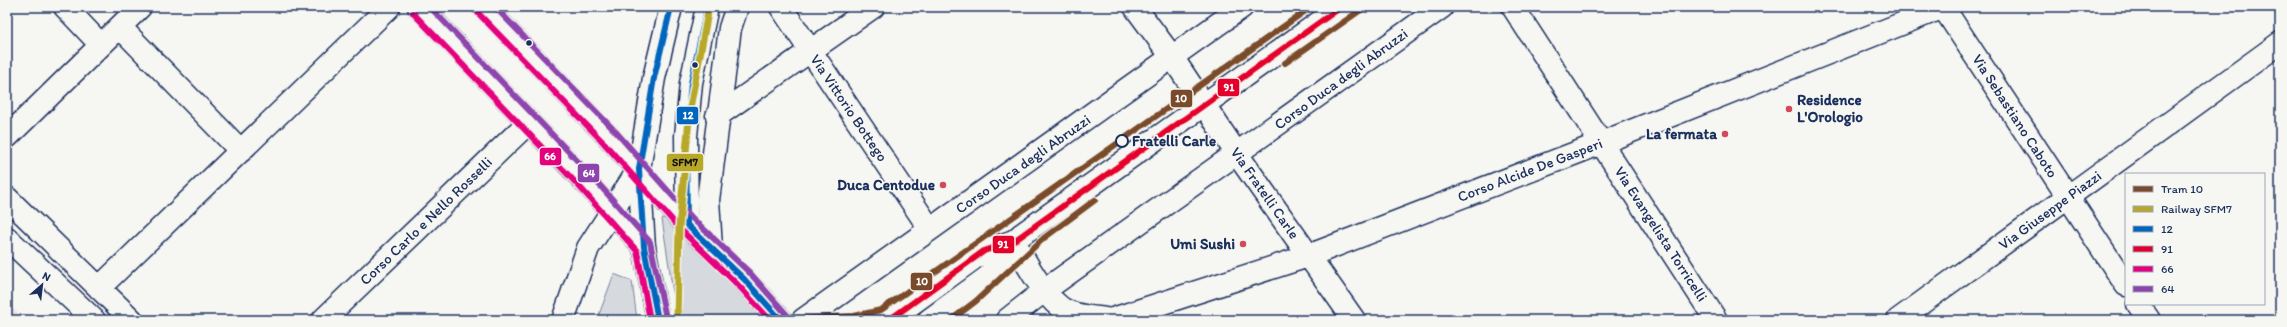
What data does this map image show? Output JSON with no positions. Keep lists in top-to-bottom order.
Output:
{
  "streets": {
    "street": [
      "Corso Duca degli Abruzzi",
      "Via Vittorio Bottego",
      "Via Sebastiano Caboto",
      "Corso Alcide De Gasperi",
      "Via Fratelli Carle",
      "Via Giuseppe Piazzi",
      "Corso Carlo e Nello Rosselli",
      "Via Evangelista Torricelli"
    ]
  },
  "crossings": [
    ["Corso Duca degli Abruzzi", "Via Vittorio Bottego"],
    ["Corso Duca degli Abruzzi", "Corso Alcide De Gasperi"],
    ["Corso Duca degli Abruzzi", "Via Fratelli Carle"],
    ["Via Sebastiano Caboto", "Corso Alcide De Gasperi"],
    ["Via Sebastiano Caboto", "Via Giuseppe Piazzi"],
    ["Corso Alcide De Gasperi", "Via Fratelli Carle"],
    ["Corso Alcide De Gasperi", "Via Evangelista Torricelli"]
  ],
  "places": [
    "Residence L'Orologio",
    "La fermata",
    "Fratelli Carle",
    "Duca Centodue",
    "Umi Sushi"
  ],
  "lines": [
    "tram line 10",
    "rail line SFM7",
    "transit line 12",
    "transit line 91",
    "transit line 64",
    "transit line 66"
  ],
  "legend": [
    "Tram 10",
    "Railway SFM7",
    "12",
    "91",
    "66",
    "64"
  ],
  "north": "top right"
}
